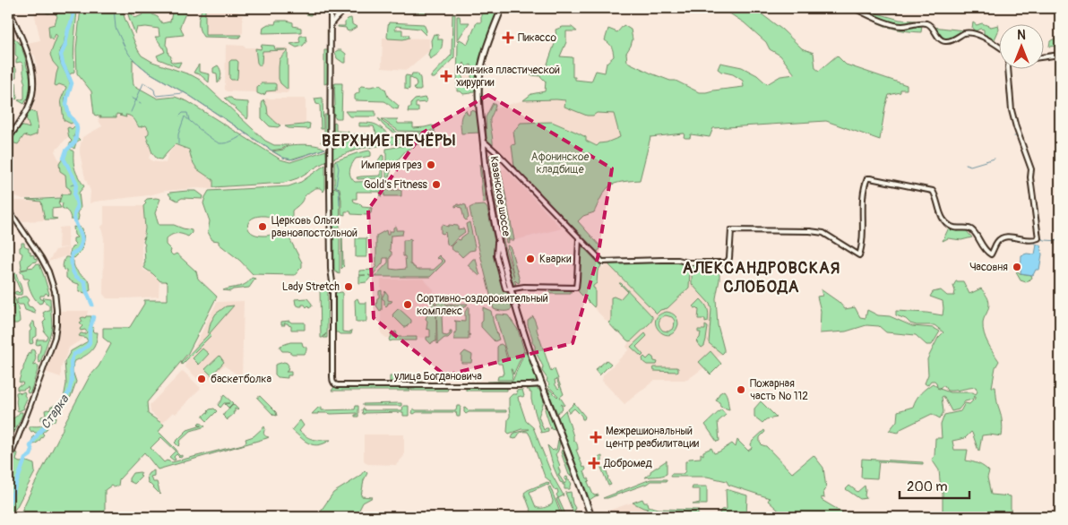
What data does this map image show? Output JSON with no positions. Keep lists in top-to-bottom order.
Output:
{
  "streets": {
    "main road": ["Казанское шоссе"],
    "street": ["улица Богдановича"]
  },
  "crossings": [
    ["Казанское шоссе", "улица Богдановича"]
  ],
  "districts": ["ВЕРХНИЕ ПЕЧЁРЫ", "АЛЕКСАНДРОВСКАЯ СЛОБОДА"],
  "water": ["Старка"],
  "parks": ["Афонинское кладбище"],
  "places": {
    "health": [
      "Пикассо",
      "Клиника пластической хирургии",
      "Межрешиональный центр реабилитации",
      "Добромед"
    ],
    "other": [
      "Империя грез",
      "Gold's Fitness",
      "Церковь Ольги равноапостольной",
      "Кварки",
      "Часовня",
      "Lady Stretch",
      "Сортивно-оздоровительный комплекс",
      "баскетболка",
      "Пожарная часть № 112"
    ]
  },
  "scale_bar": "200 m",
  "north": "top"
}
